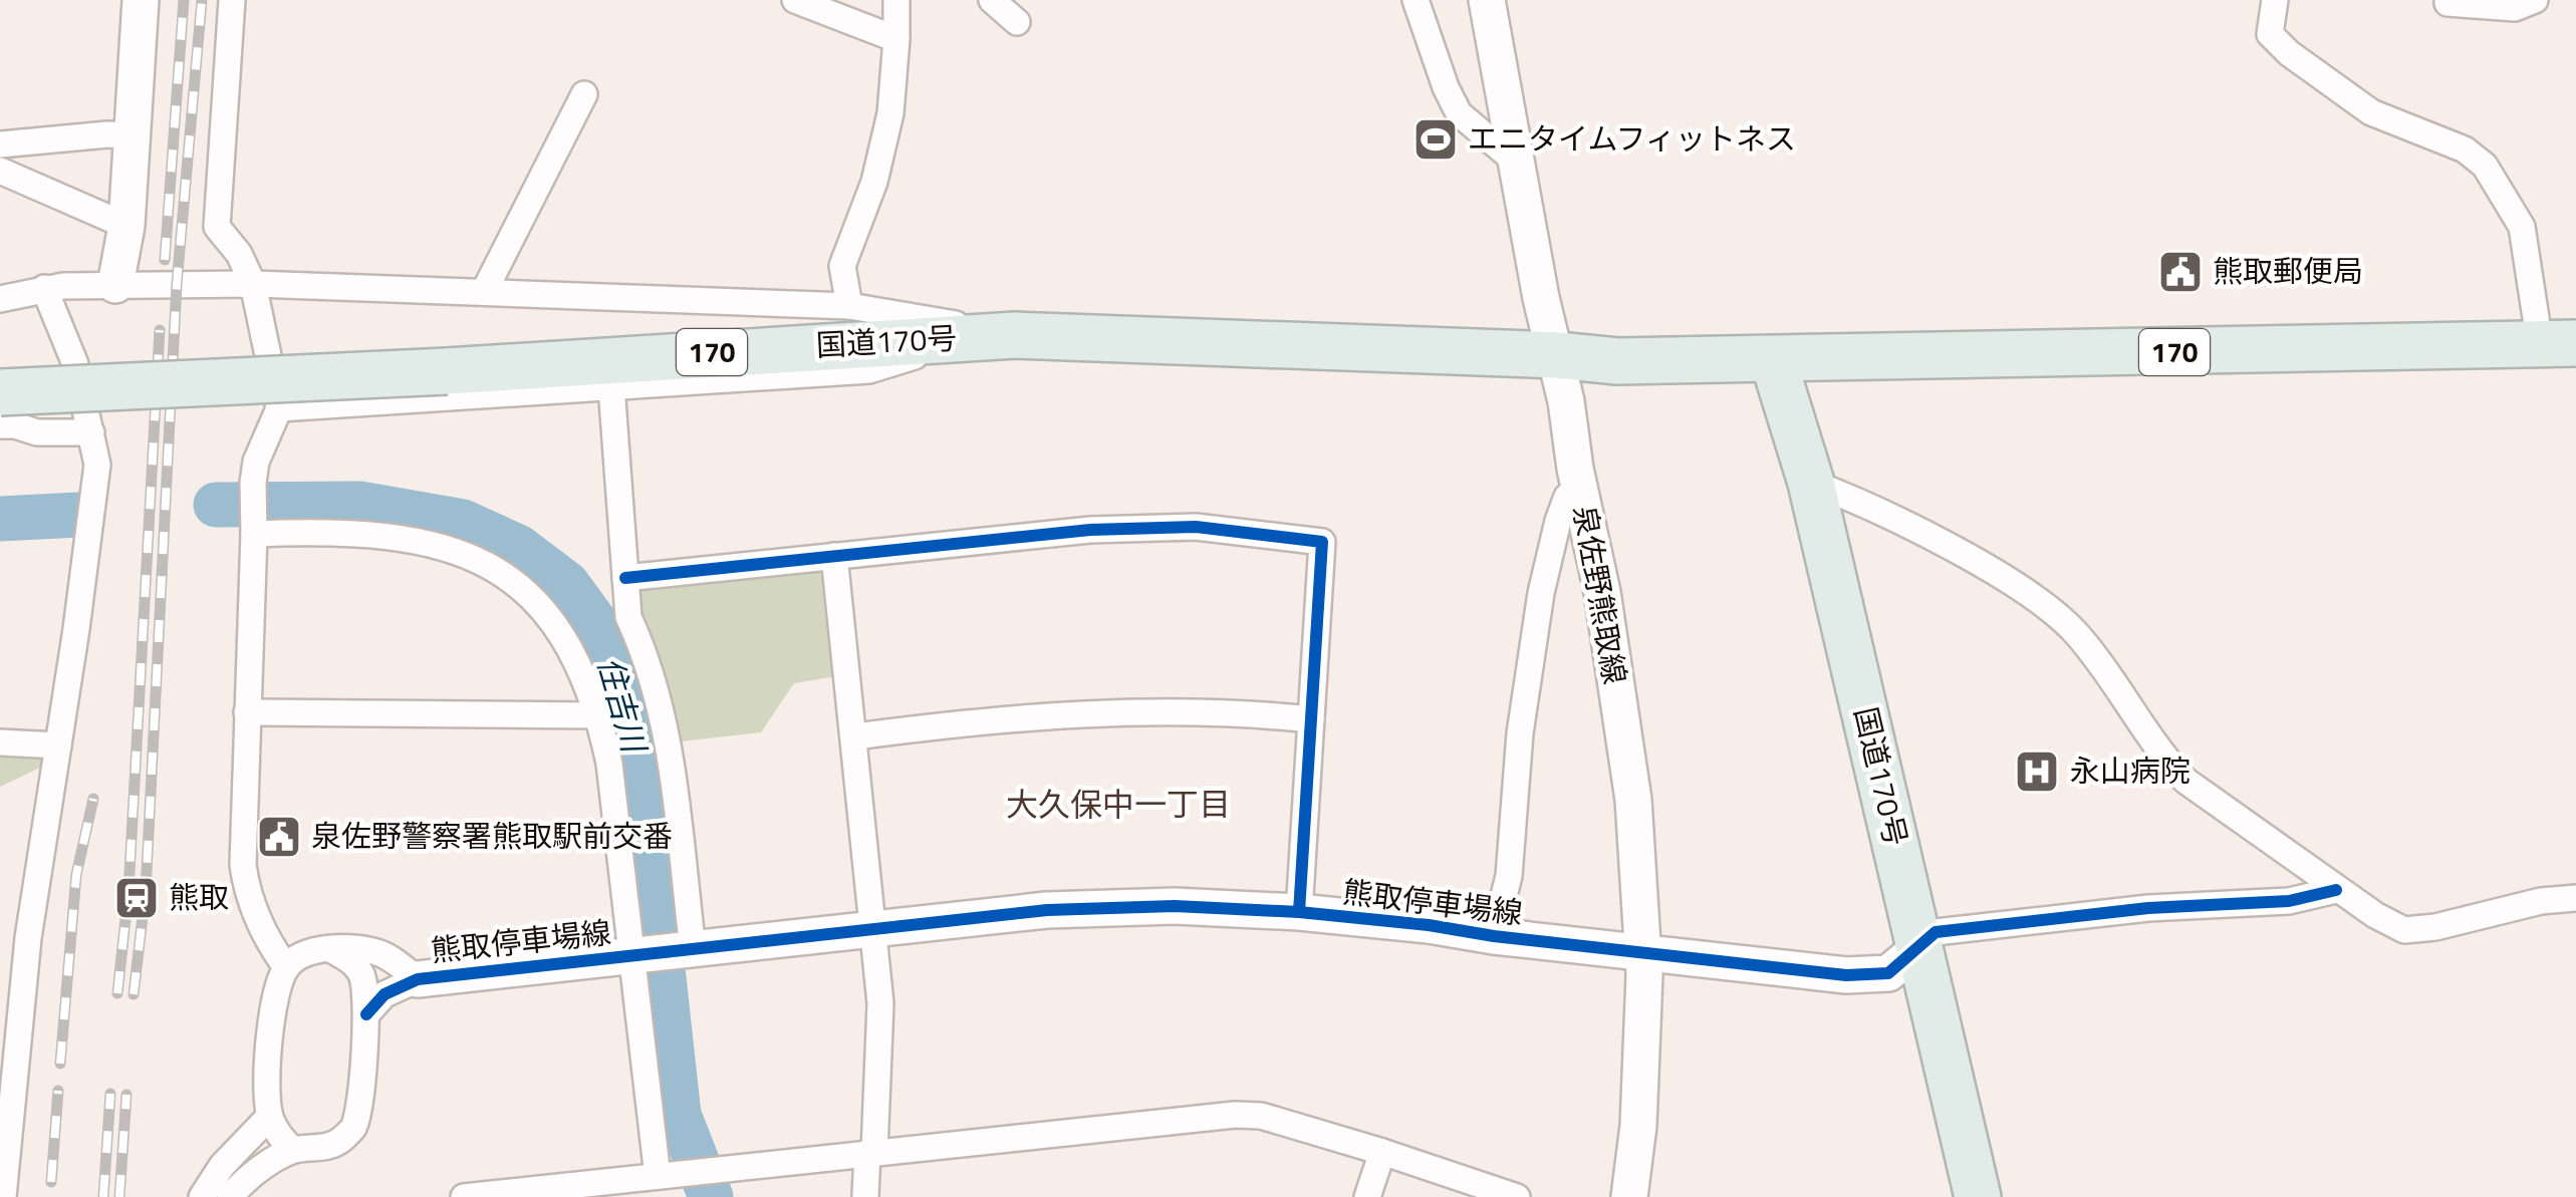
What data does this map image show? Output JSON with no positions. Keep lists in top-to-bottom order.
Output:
{
  "streets": {
    "highway": ["国道170号", "170"],
    "street": ["泉佐野熊取線", "熊取停車場線"]
  },
  "crossings": [
    ["国道170号", "泉佐野熊取線"],
    ["国道170号", "熊取停車場線"],
    ["泉佐野熊取線", "熊取停車場線"]
  ],
  "districts": ["大久保中一丁目"],
  "water": ["住吉川"],
  "places": {
    "sports": ["エニタイムフィットネス"],
    "public building": ["熊取郵便局", "泉佐野警察署熊取駅前交番"],
    "hospital": ["永山病院"],
    "station": ["熊取"]
  }
}
